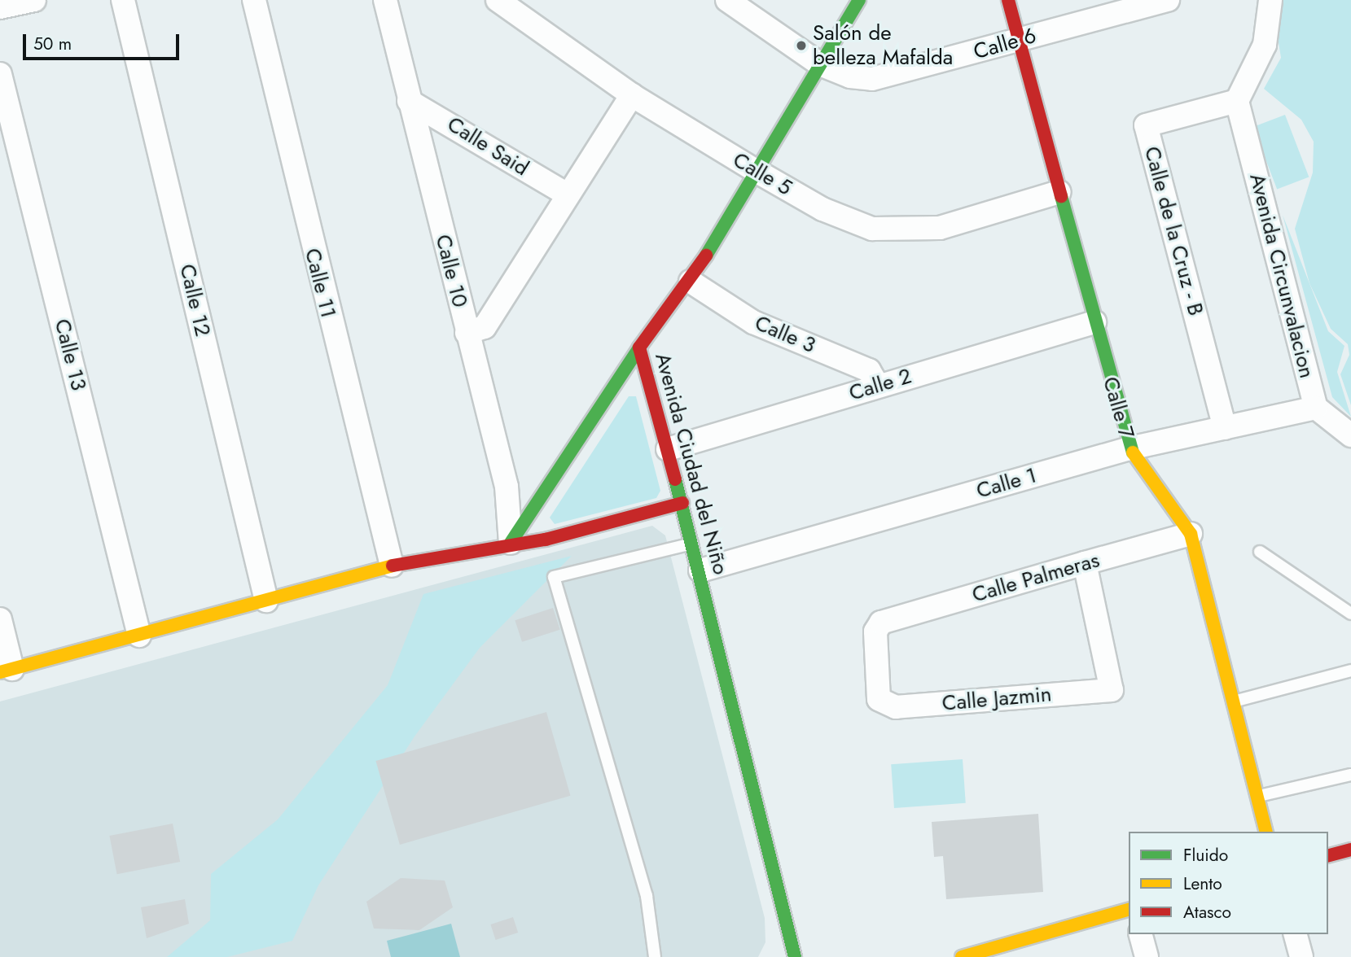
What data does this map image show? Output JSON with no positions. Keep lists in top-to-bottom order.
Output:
{
  "streets": {
    "main road": ["Calle 7", "Avenida Ciudad del Niño"],
    "street": [
      "Calle 6",
      "Calle Said",
      "Calle 5",
      "Calle de la Cruz - B",
      "Calle 10",
      "Avenida Circunvalacion",
      "Calle 11",
      "Calle 12",
      "Calle 3",
      "Calle 13",
      "Calle 2",
      "Calle 1",
      "Calle Palmeras",
      "Calle Jazmin"
    ]
  },
  "crossings": [
    ["Calle 6", "Calle 7"],
    ["Calle 6", "Avenida Ciudad del Niño"],
    ["Calle Said", "Calle 10"],
    ["Calle 5", "Calle 7"],
    ["Calle 5", "Avenida Ciudad del Niño"],
    ["Calle de la Cruz - B", "Avenida Circunvalacion"],
    ["Calle de la Cruz - B", "Calle 1"],
    ["Avenida Circunvalacion", "Calle 1"],
    ["Calle 3", "Calle 2"],
    ["Calle 3", "Avenida Ciudad del Niño"],
    ["Calle 2", "Calle 7"],
    ["Calle 2", "Avenida Ciudad del Niño"],
    ["Calle 7", "Calle 1"],
    ["Calle 7", "Calle Palmeras"],
    ["Avenida Ciudad del Niño", "Calle 1"],
    ["Calle Palmeras", "Calle Jazmin"]
  ],
  "places": ["Salón de belleza Mafalda"],
  "legend": ["Fluido", "Lento", "Atasco"],
  "scale_bar": "50 m"
}
